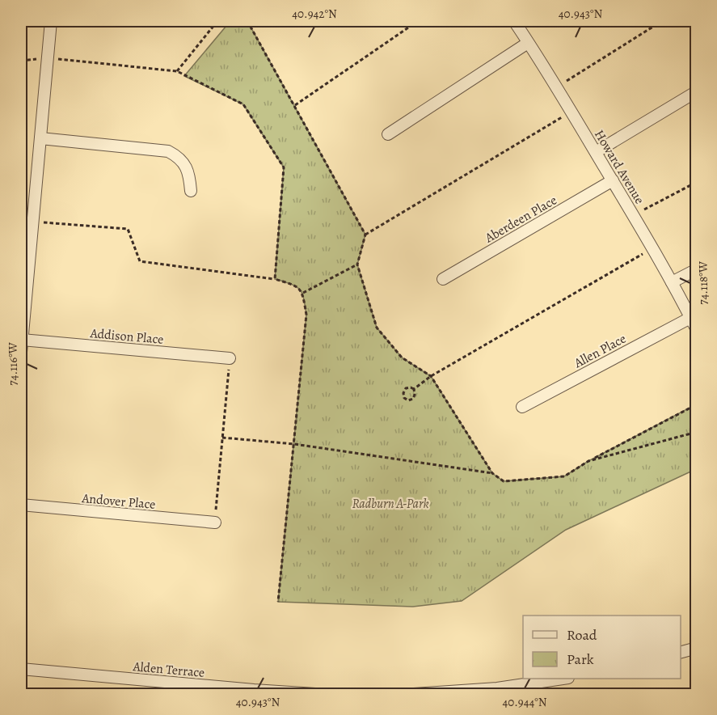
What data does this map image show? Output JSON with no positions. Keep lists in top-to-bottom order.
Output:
{
  "streets": {
    "street": [
      "Howard Avenue",
      "Aberdeen Place",
      "Addison Place",
      "Allen Place",
      "Andover Place",
      "Alden Terrace"
    ]
  },
  "crossings": [
    ["Howard Avenue", "Aberdeen Place"],
    ["Howard Avenue", "Allen Place"]
  ],
  "parks": ["Radburn A-Park"],
  "legend": ["Road", "Park"],
  "coordinates": [
    "40.942°N",
    "40.943°N",
    "74.118°W",
    "74.116°W",
    "40.944°N"
  ]
}
